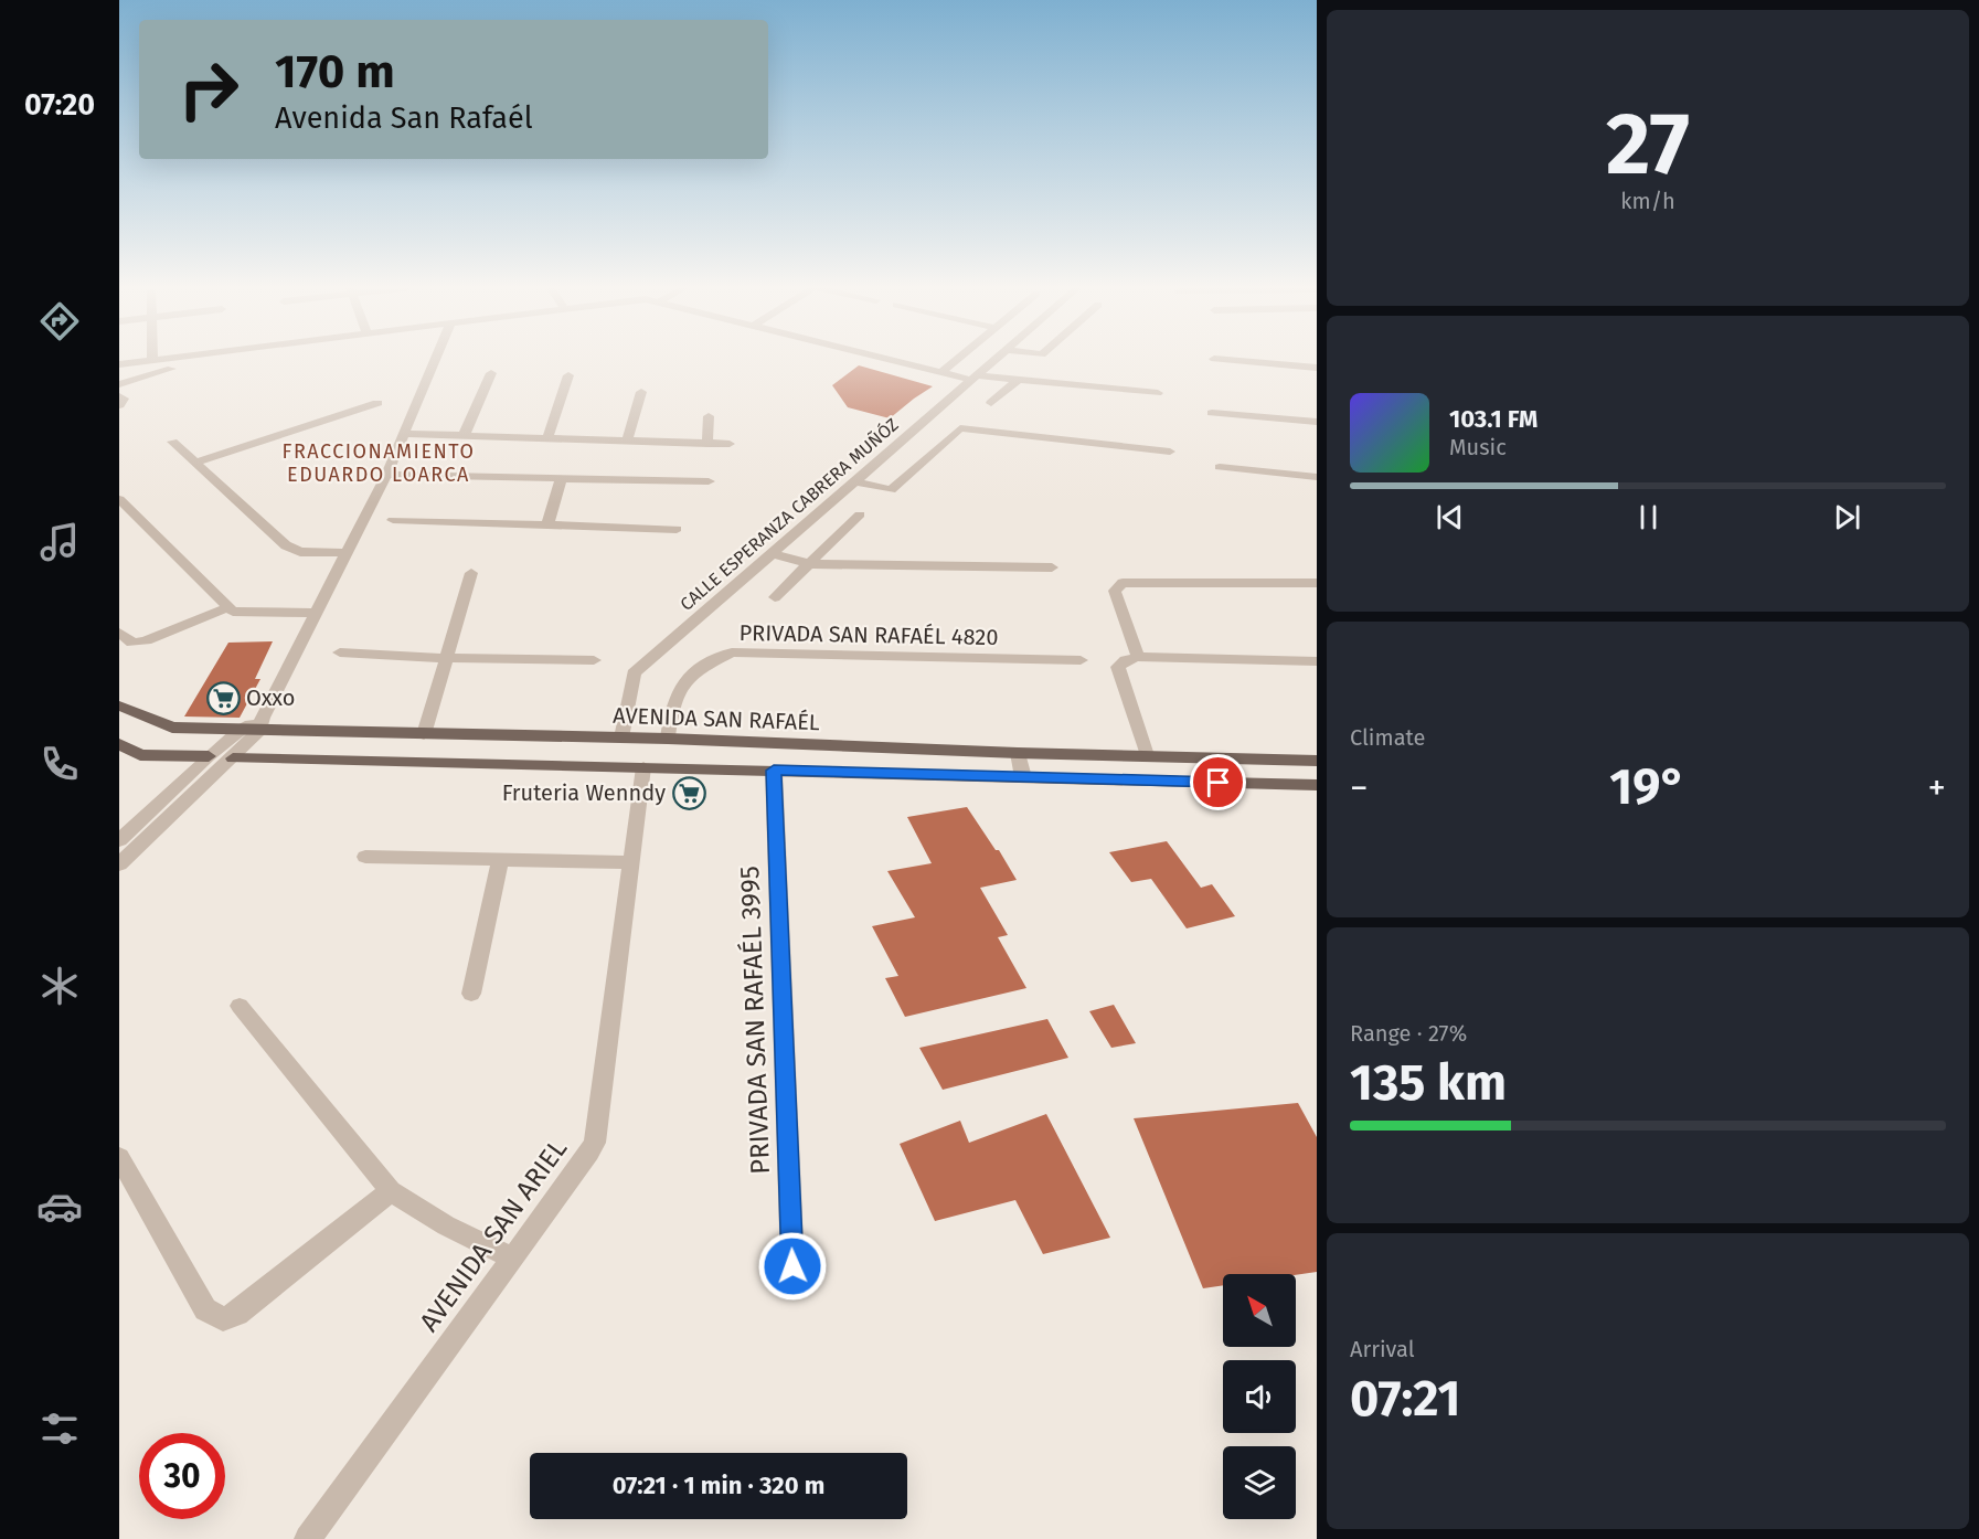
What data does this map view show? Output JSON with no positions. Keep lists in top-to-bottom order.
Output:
{
  "streets": {
    "main road": ["AVENIDA SAN RAFAÉL"],
    "street": [
      "CALLE ESPERANZA CABRERA MUÑÓZ",
      "PRIVADA SAN RAFAÉL 4820",
      "PRIVADA SAN RAFAÉL 3995",
      "AVENIDA SAN ARIEL"
    ]
  },
  "crossings": [
    ["CALLE ESPERANZA CABRERA MUÑÓZ", "AVENIDA SAN RAFAÉL"],
    ["PRIVADA SAN RAFAÉL 4820", "AVENIDA SAN RAFAÉL"]
  ],
  "districts": ["FRACCIONAMIENTO EDUARDO LOARCA"],
  "places": {
    "supermarket": ["Oxxo", "Fruteria Wenndy"]
  },
  "north": "top left",
  "page": {
    "tabs": "07:20",
    "tile": [
      ["27", "km/h"],
      "Climate",
      ["Range · 27%", "135 km"],
      ["Arrival", "07:21"]
    ],
    "turn": ["170 m", "Avenida San Rafaél"],
    "song": ["103.1 FM", "Music"],
    "heat": ["−", "19°", "+"],
    "limit": "30",
    "trip": "07:21 · 1 min · 320 m"
  }
}
